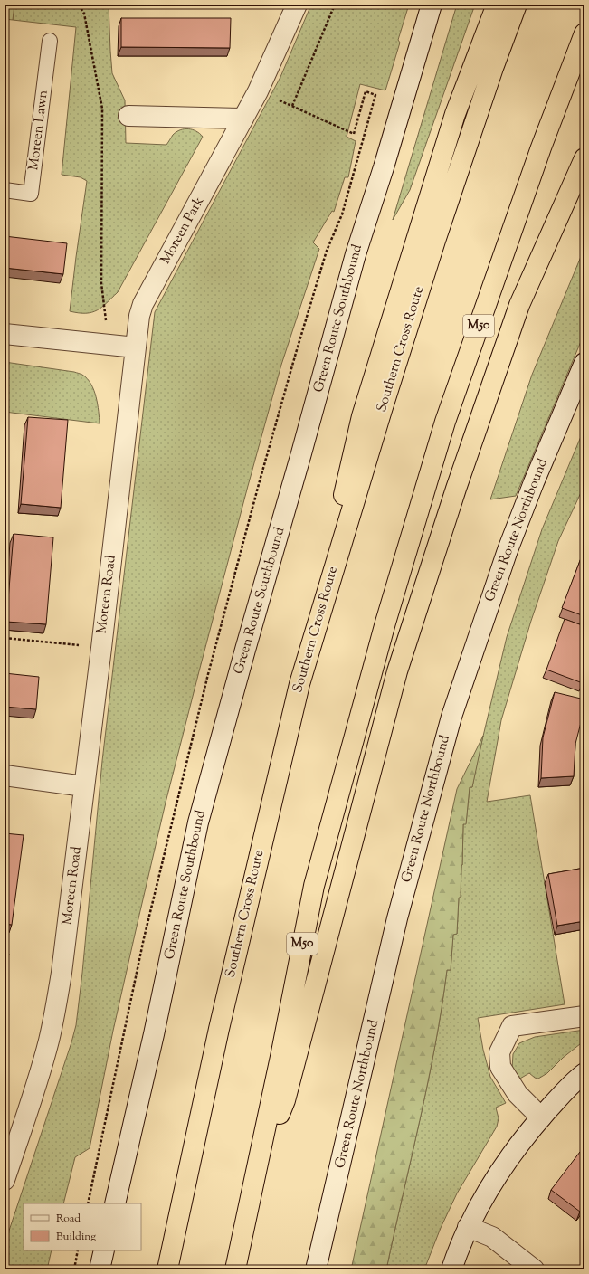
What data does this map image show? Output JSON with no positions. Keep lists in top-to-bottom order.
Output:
{
  "streets": {
    "highway": ["M50", "Southern Cross Route"],
    "main road": [
      "Moreen Park",
      "Green Route Southbound",
      "Green Route Northbound",
      "Moreen Road"
    ],
    "lane": ["Moreen Lawn"]
  },
  "crossings": [
    ["Moreen Park", "Moreen Road"]
  ],
  "legend": ["Road", "Building"]
}
